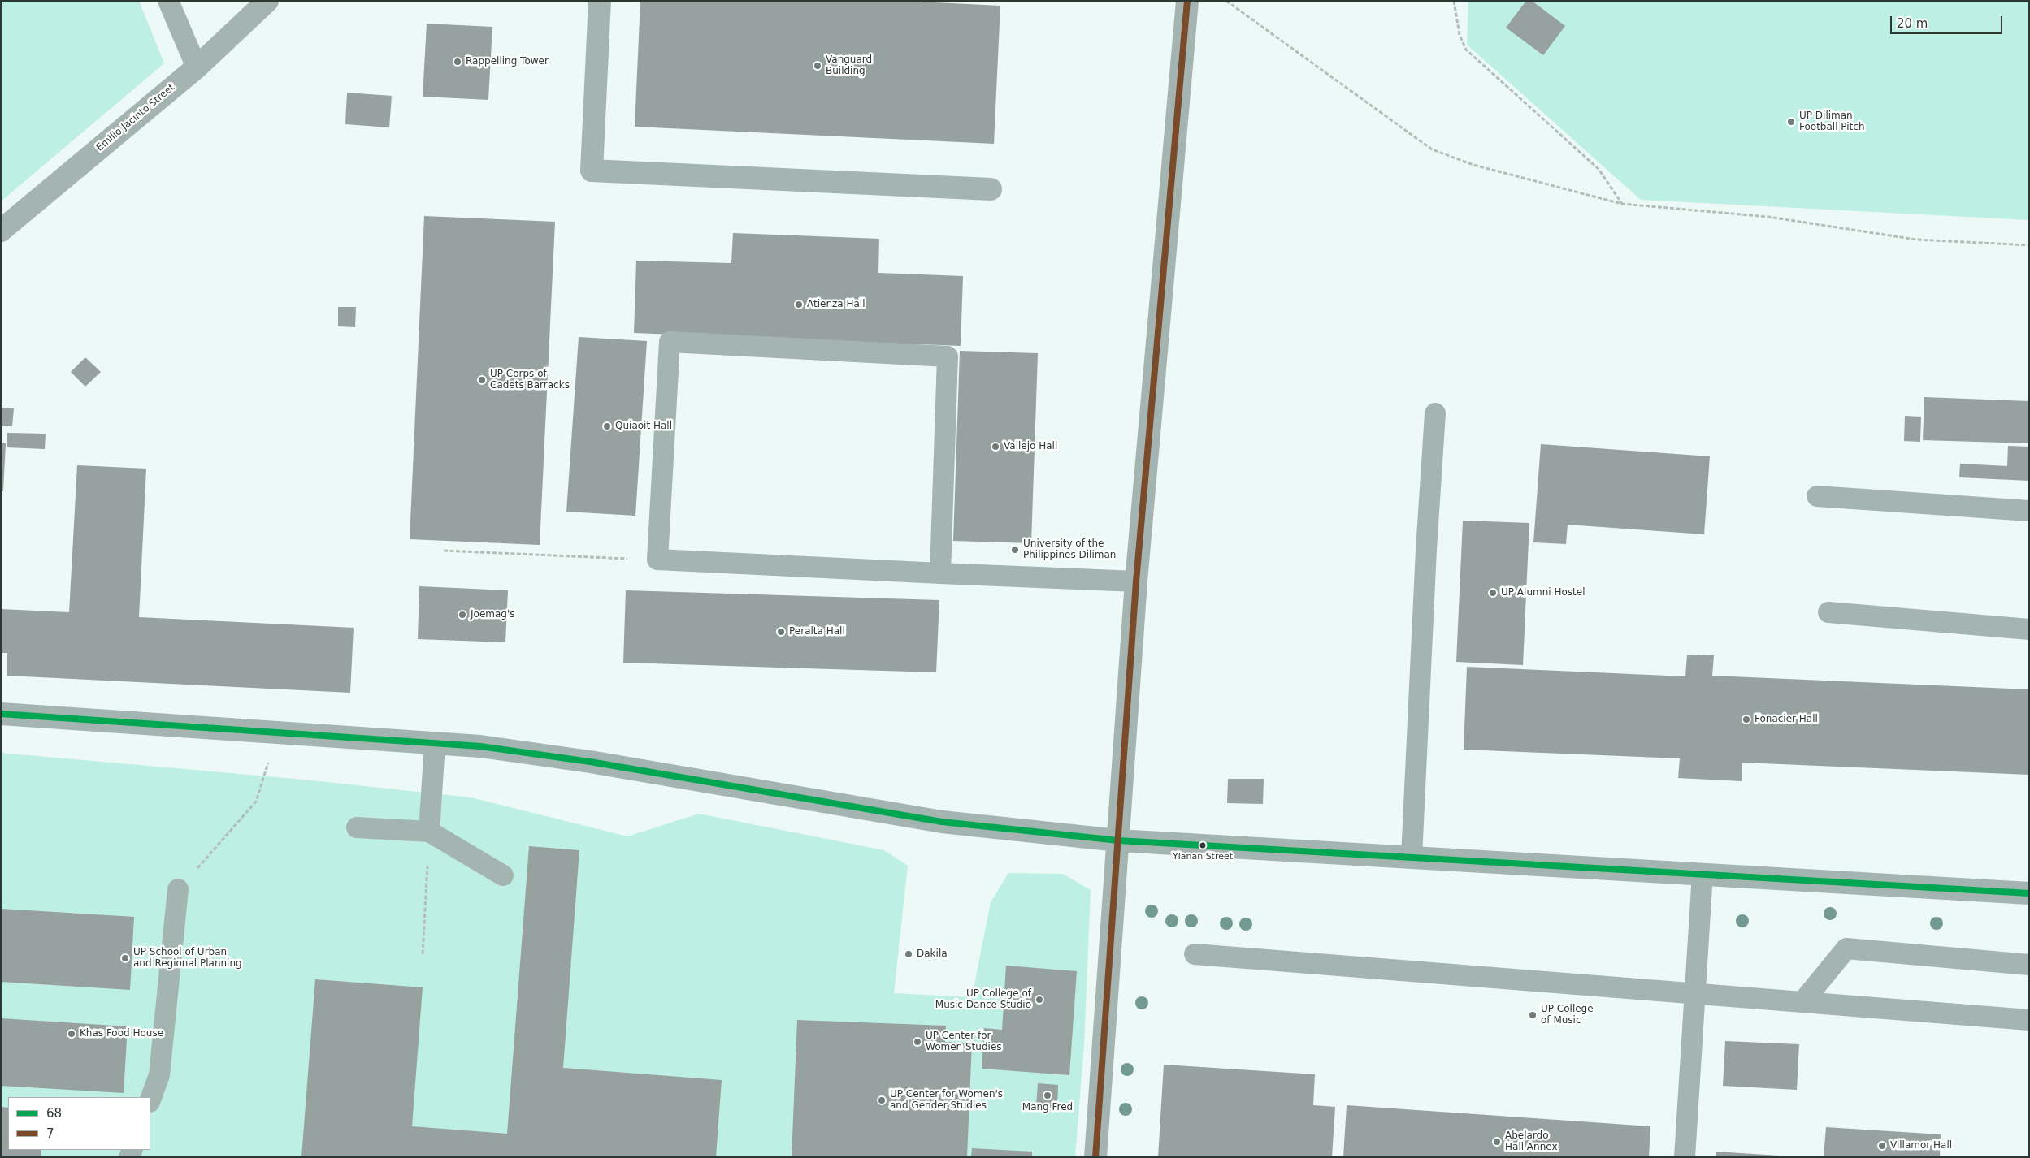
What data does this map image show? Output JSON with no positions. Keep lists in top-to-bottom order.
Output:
{
  "streets": {
    "street": ["Emilio Jacinto Street"]
  },
  "places": [
    "Rappelling Tower",
    "Vanguard Building",
    "UP Diliman Football Pitch",
    "Atienza Hall",
    "UP Corps of Cadets Barracks",
    "Quiaoit Hall",
    "Vallejo Hall",
    "University of the Philippines Diliman",
    "UP Alumni Hostel",
    "Joemag's",
    "Peralta Hall",
    "Fonacier Hall",
    "Ylanan Street",
    "Dakila",
    "UP School of Urban and Regional Planning",
    "UP College of Music Dance Studio",
    "UP College of Music",
    "Khas Food House",
    "UP Center for Women Studies",
    "Mang Fred",
    "UP Center for Women's and Gender Studies",
    "Abelardo Hall Annex",
    "Villamor Hall"
  ],
  "lines": ["transit line 7", "transit line 68"],
  "legend": ["68", "7"],
  "scale_bar": "20 m"
}
